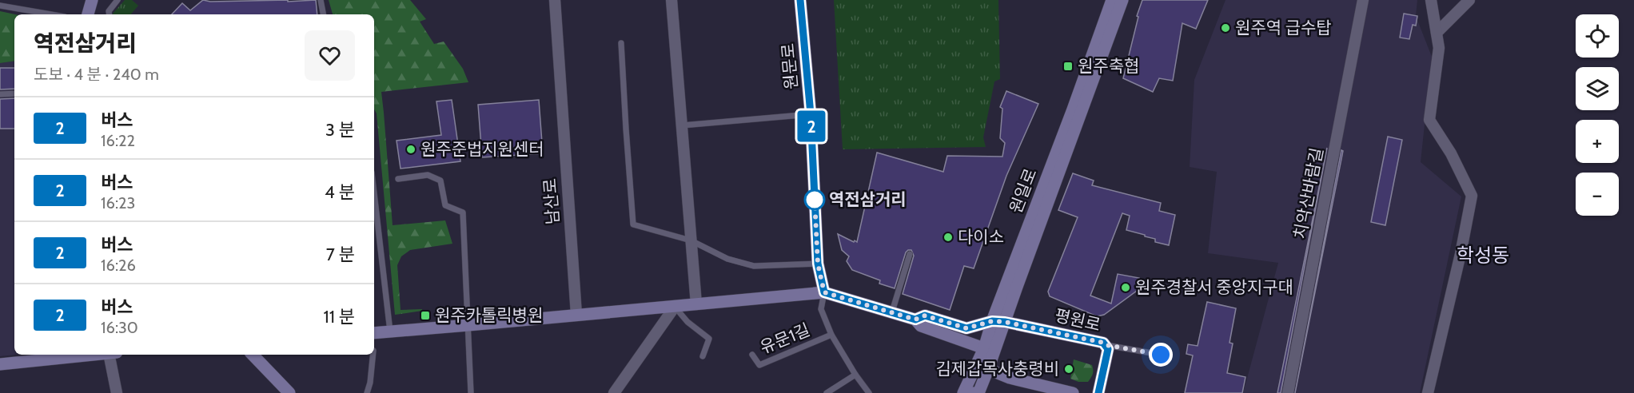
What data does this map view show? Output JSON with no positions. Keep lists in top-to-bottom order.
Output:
{
  "streets": {
    "street": [
      "원문로",
      "원일로",
      "치악산바람길",
      "남산로",
      "평원로"
    ],
    "lane": ["유문1길"]
  },
  "crossings": [
    ["원일로", "평원로"]
  ],
  "districts": ["학성동"],
  "places": {
    "other": [
      "원주역 급수탑",
      "원주준법지원센터",
      "역전삼거리",
      "다이소",
      "원주경찰서 중앙지구대",
      "김제갑목사충령비"
    ],
    "transit": ["원주축협", "원주카톨릭병원"]
  },
  "lines": ["bus line 2"],
  "page": {
    "on_map": "2",
    "map_buttons": ["+", "−"],
    "heading": ["역전삼거리", "도보 · 4 분 · 240 m"],
    "list": [
      {
        "mark": "2",
        "name": "버스",
        "note": "16:22",
        "value": "3 분"
      },
      {
        "mark": "2",
        "name": "버스",
        "note": "16:23",
        "value": "4 분"
      },
      {
        "mark": "2",
        "name": "버스",
        "note": "16:26",
        "value": "7 분"
      },
      {
        "mark": "2",
        "name": "버스",
        "note": "16:30",
        "value": "11 분"
      }
    ]
  }
}
